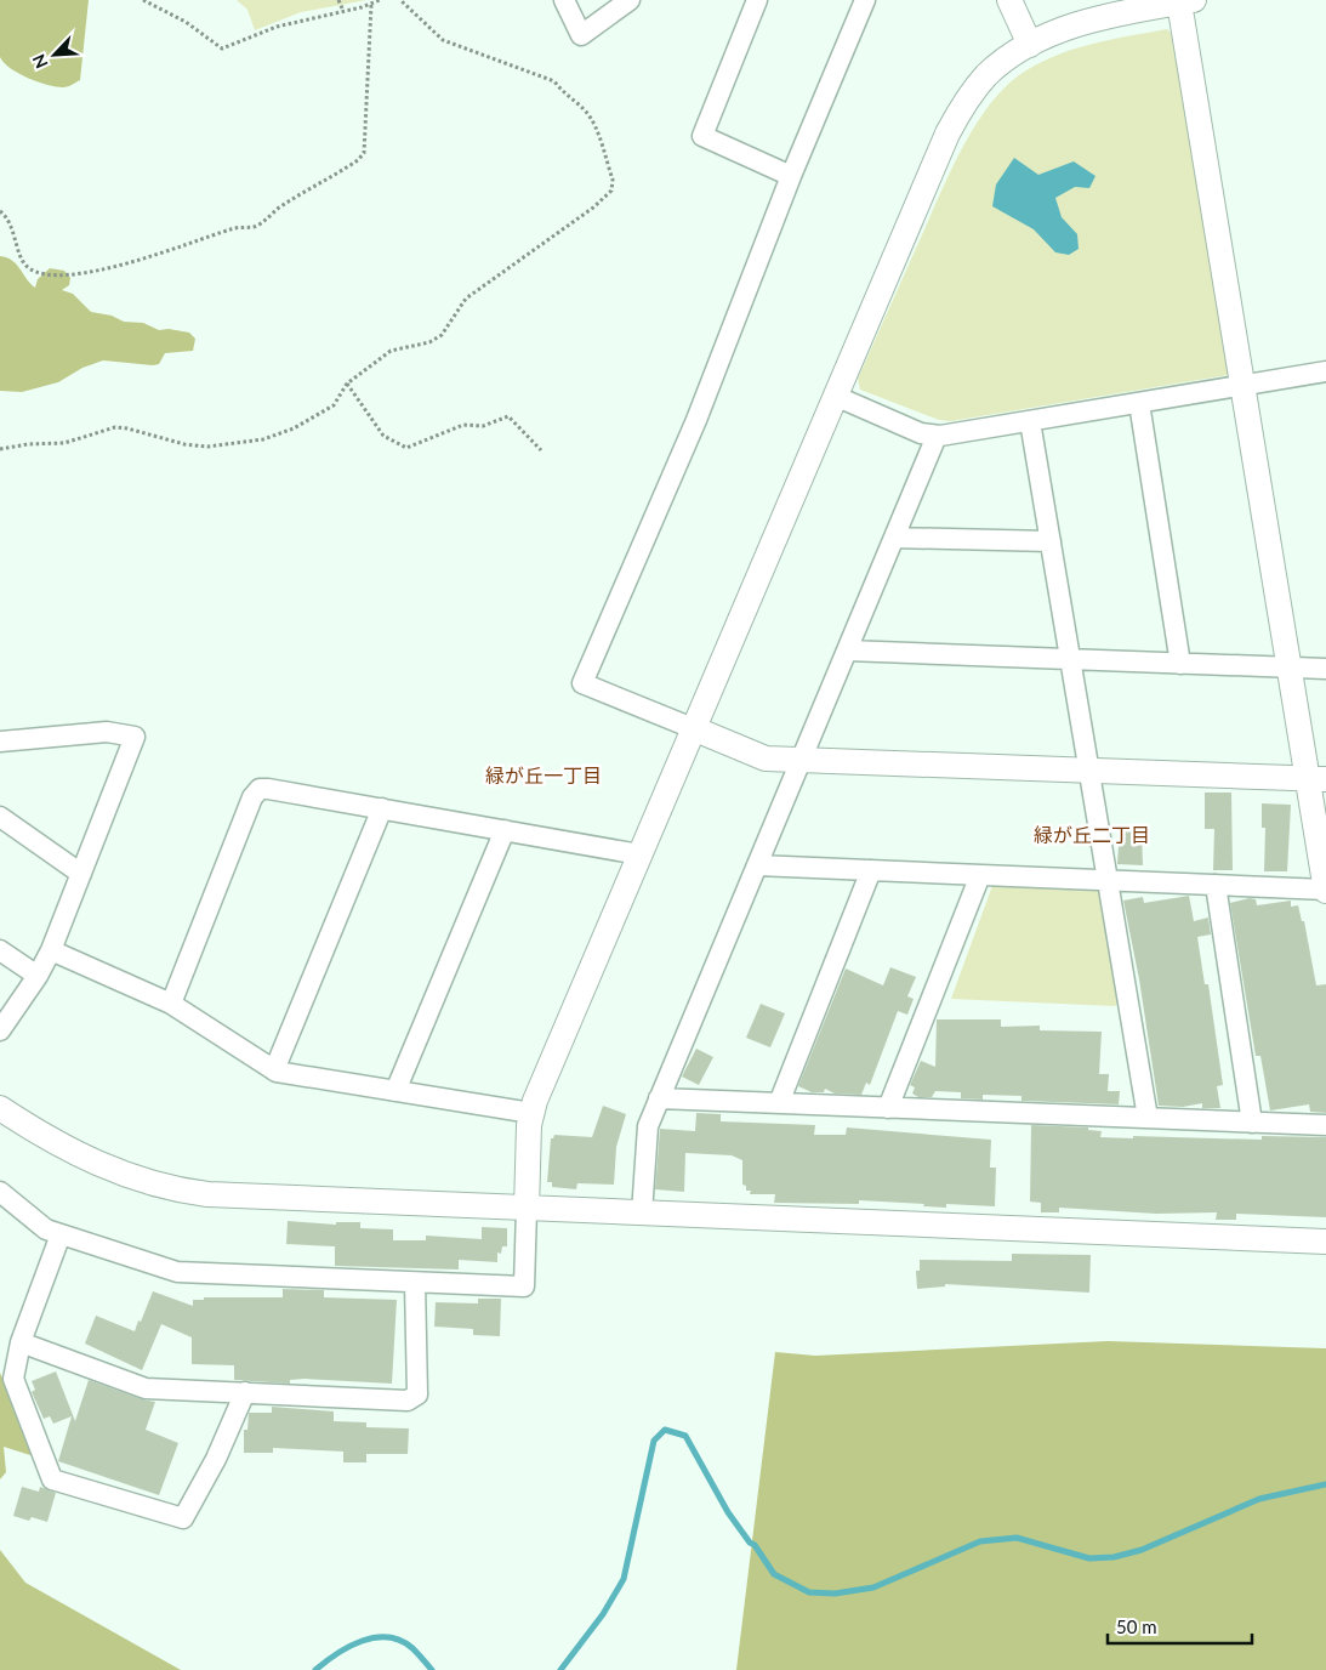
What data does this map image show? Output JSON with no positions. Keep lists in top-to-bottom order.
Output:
{
  "districts": ["緑が丘一丁目", "緑が丘二丁目"],
  "scale_bar": "50 m",
  "north": "bottom left"
}
